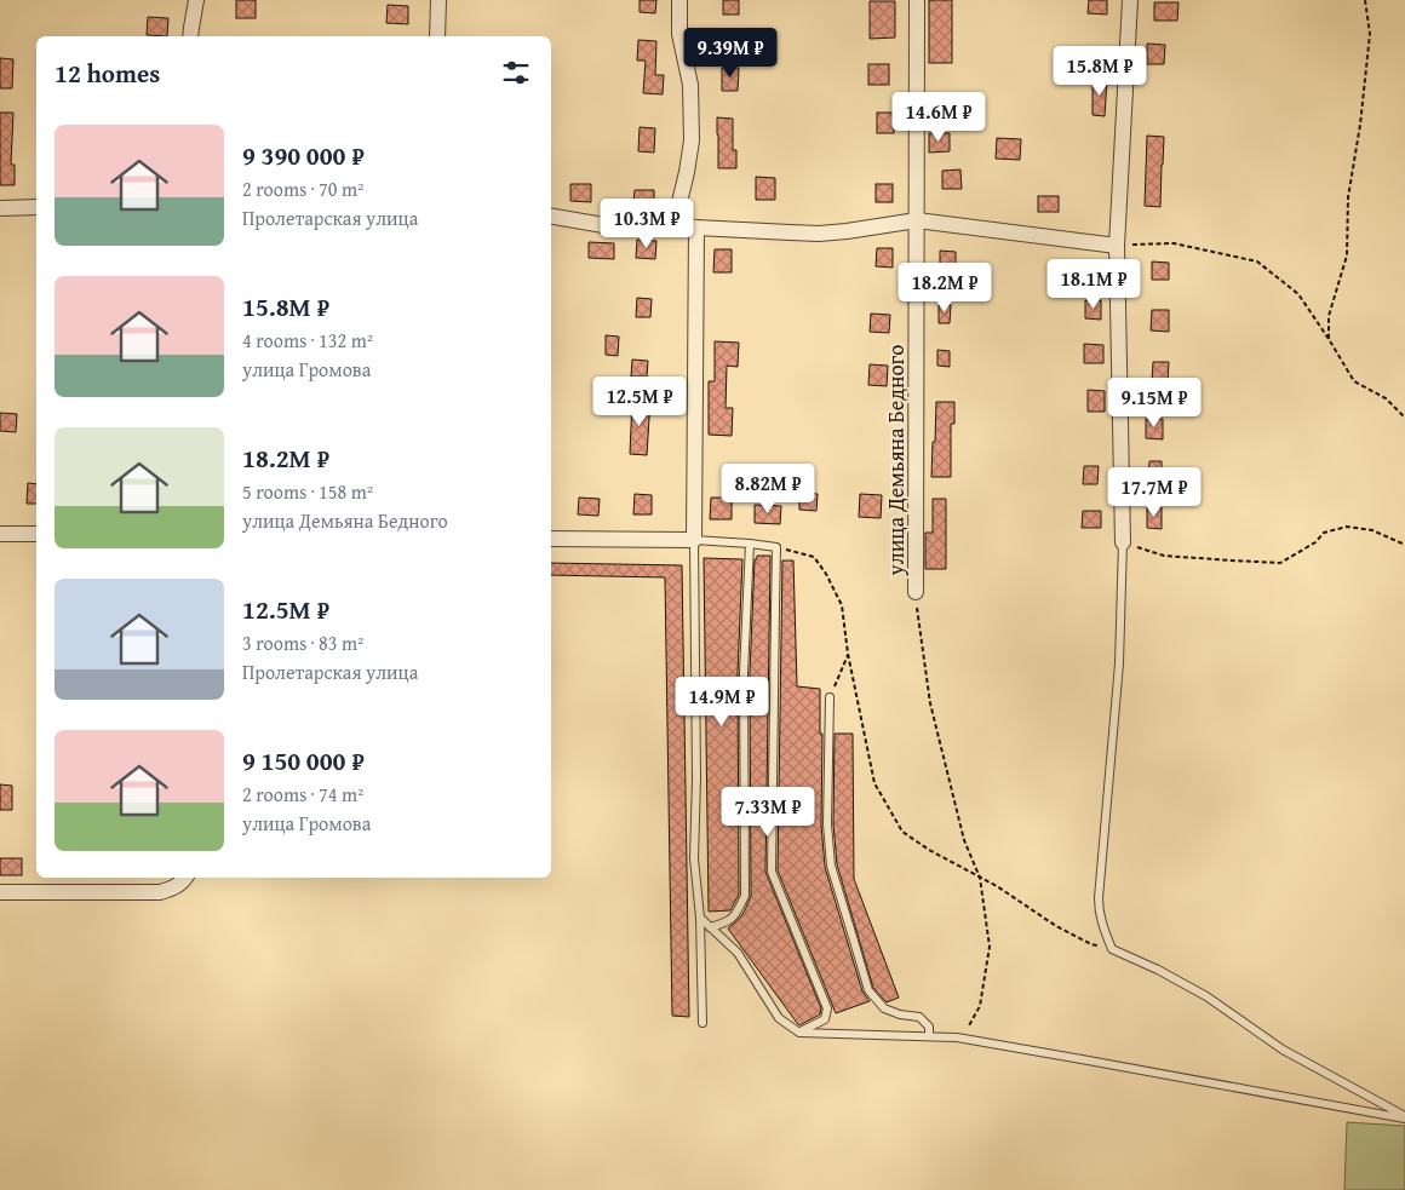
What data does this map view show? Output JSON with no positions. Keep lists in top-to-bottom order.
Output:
{
  "streets": {
    "street": ["улица Демьяна Бедного"]
  },
  "page": {
    "price": [
      "9.39M ₽",
      "15.8M ₽",
      "14.6M ₽",
      "10.3M ₽",
      "18.1M ₽",
      "18.2M ₽",
      "12.5M ₽",
      "9.15M ₽",
      "8.82M ₽",
      "17.7M ₽",
      "14.9M ₽",
      "7.33M ₽"
    ],
    "heading": "12 homes",
    "list": [
      {
        "name": "9 390 000 ₽",
        "note": "2 rooms · 70 m² · Пролетарская улица"
      },
      {
        "name": "15.8M ₽",
        "note": "4 rooms · 132 m² · улица Громова"
      },
      {
        "name": "18.2M ₽",
        "note": "5 rooms · 158 m² · улица Демьяна Бедного"
      },
      {
        "name": "12.5M ₽",
        "note": "3 rooms · 83 m² · Пролетарская улица"
      },
      {
        "name": "9 150 000 ₽",
        "note": "2 rooms · 74 m² · улица Громова"
      }
    ]
  }
}
